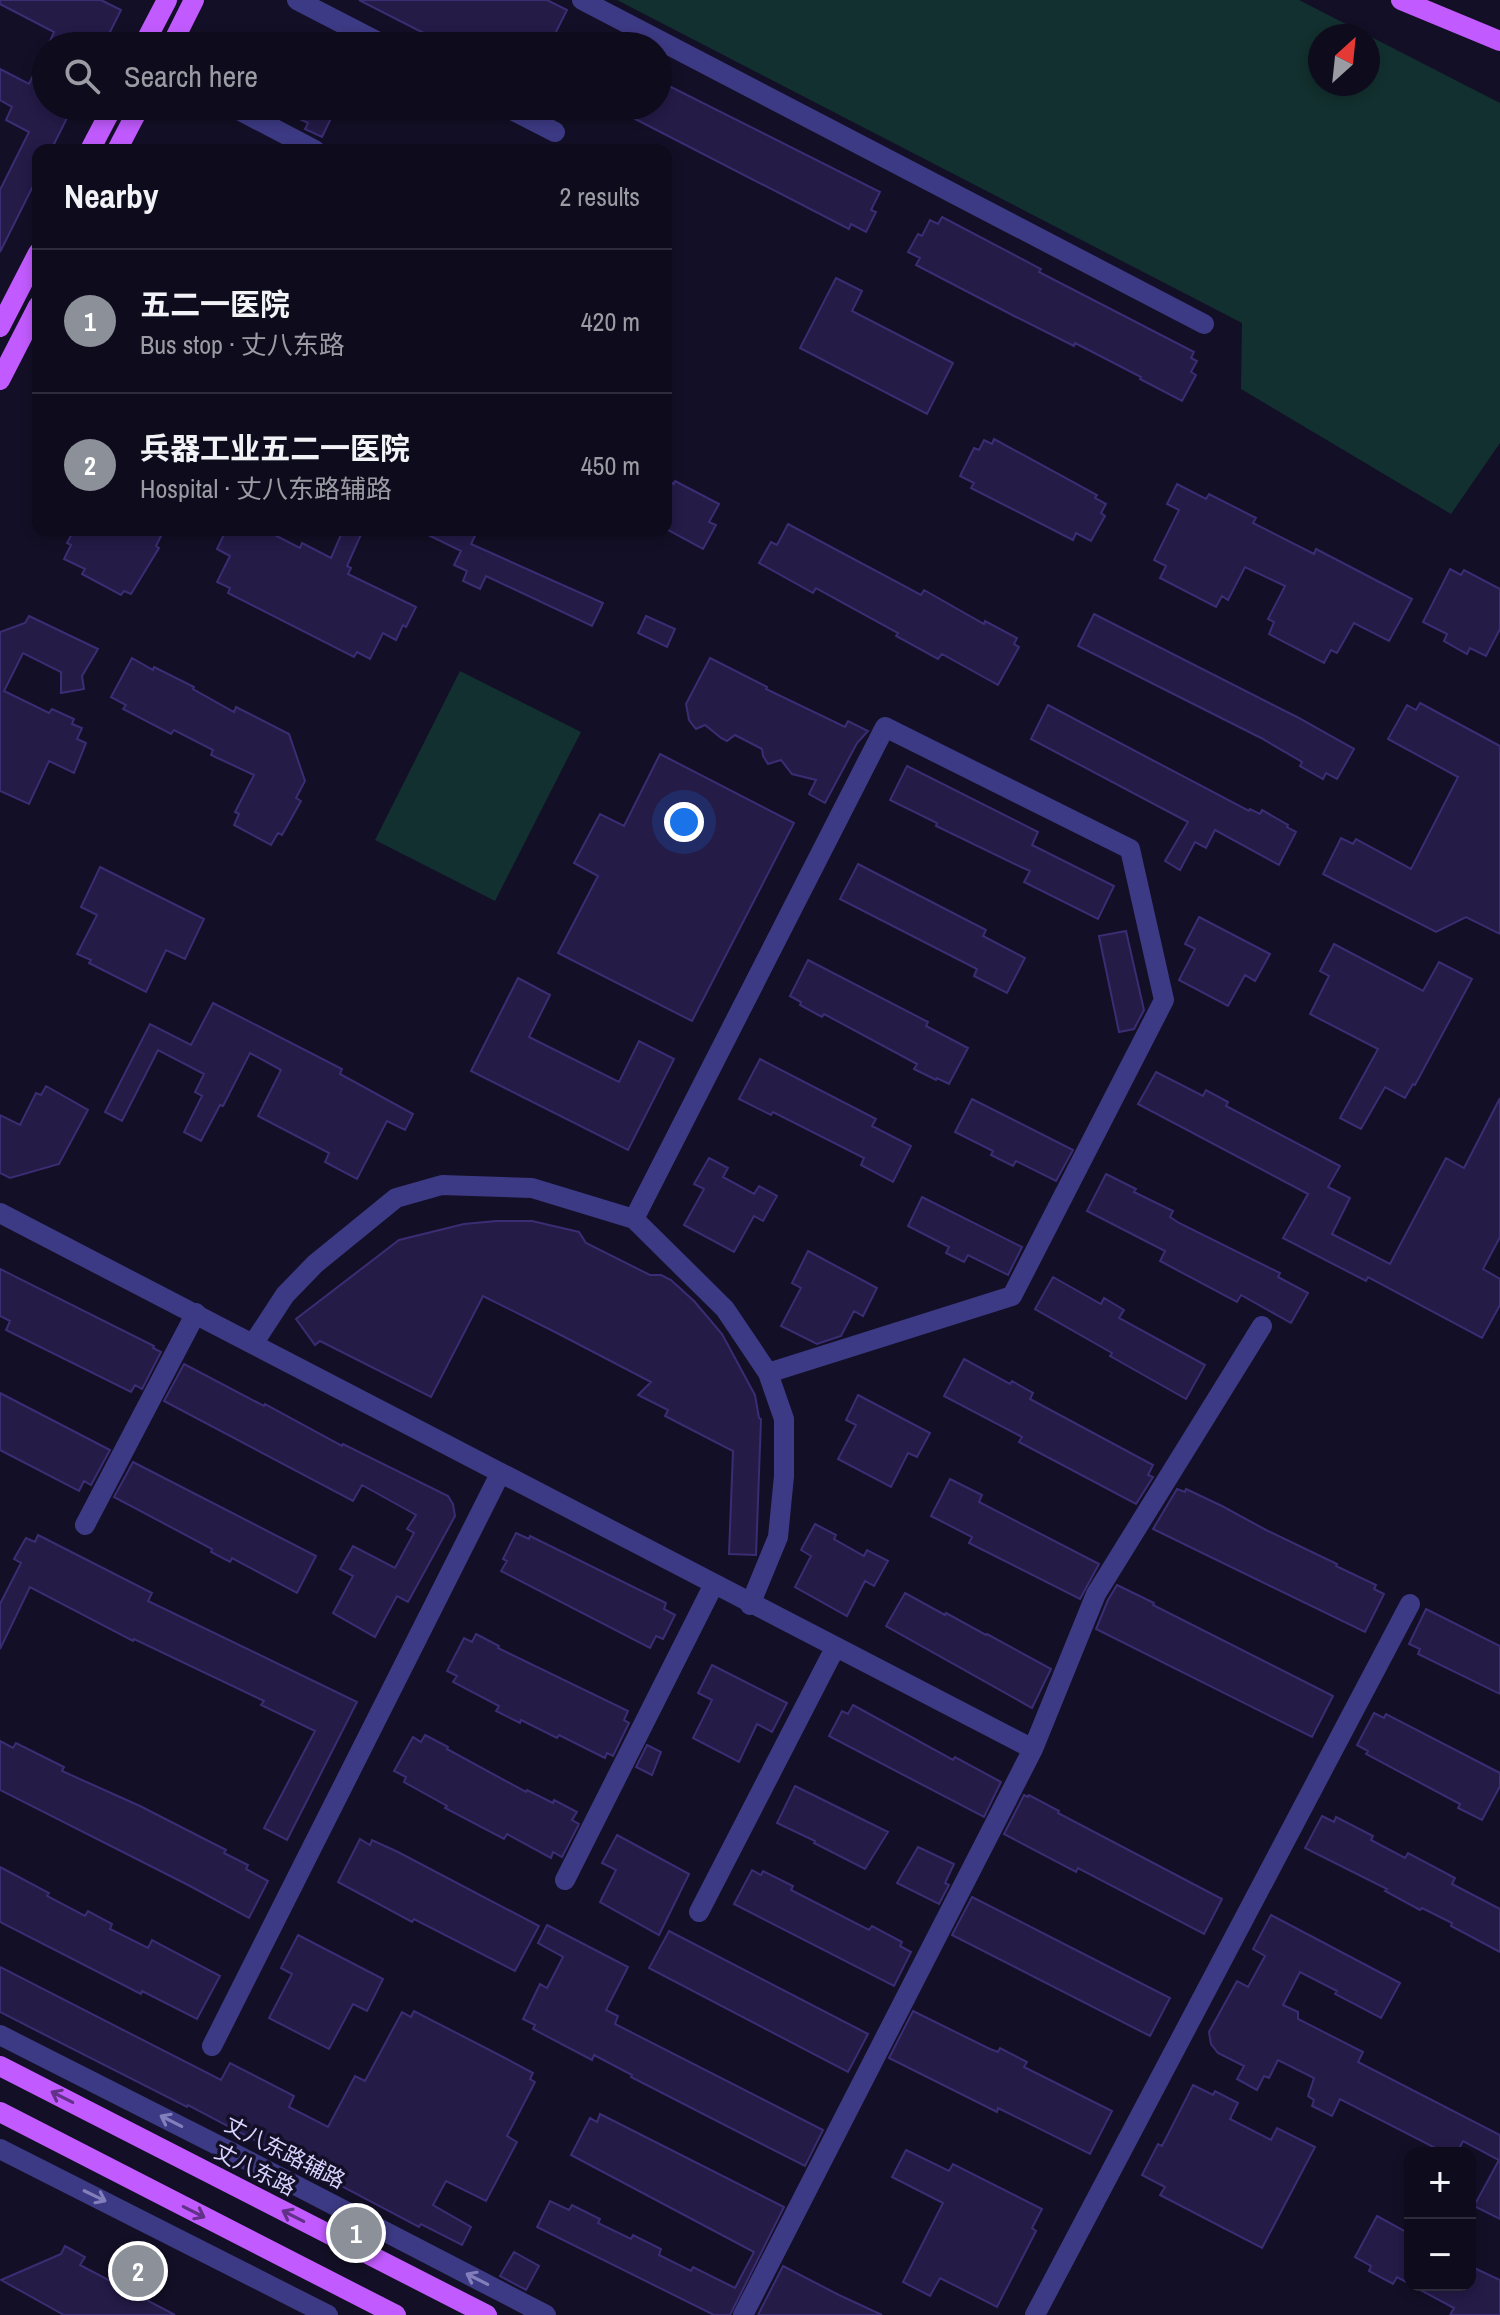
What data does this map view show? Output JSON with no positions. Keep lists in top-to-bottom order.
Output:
{
  "streets": {
    "main road": ["丈八东路"],
    "street": ["丈八东路辅路"]
  },
  "north": "top right",
  "page": {
    "search": "Search here",
    "heading": ["Nearby", "2 results"],
    "list": [
      {
        "mark": "1",
        "name": "五二一医院",
        "note": "Bus stop · 丈八东路",
        "value": "420 m"
      },
      {
        "mark": "2",
        "name": "兵器工业五二一医院",
        "note": "Hospital · 丈八东路辅路",
        "value": "450 m"
      }
    ],
    "map_buttons": ["+", "−"],
    "pins": ["1", "2"]
  }
}
